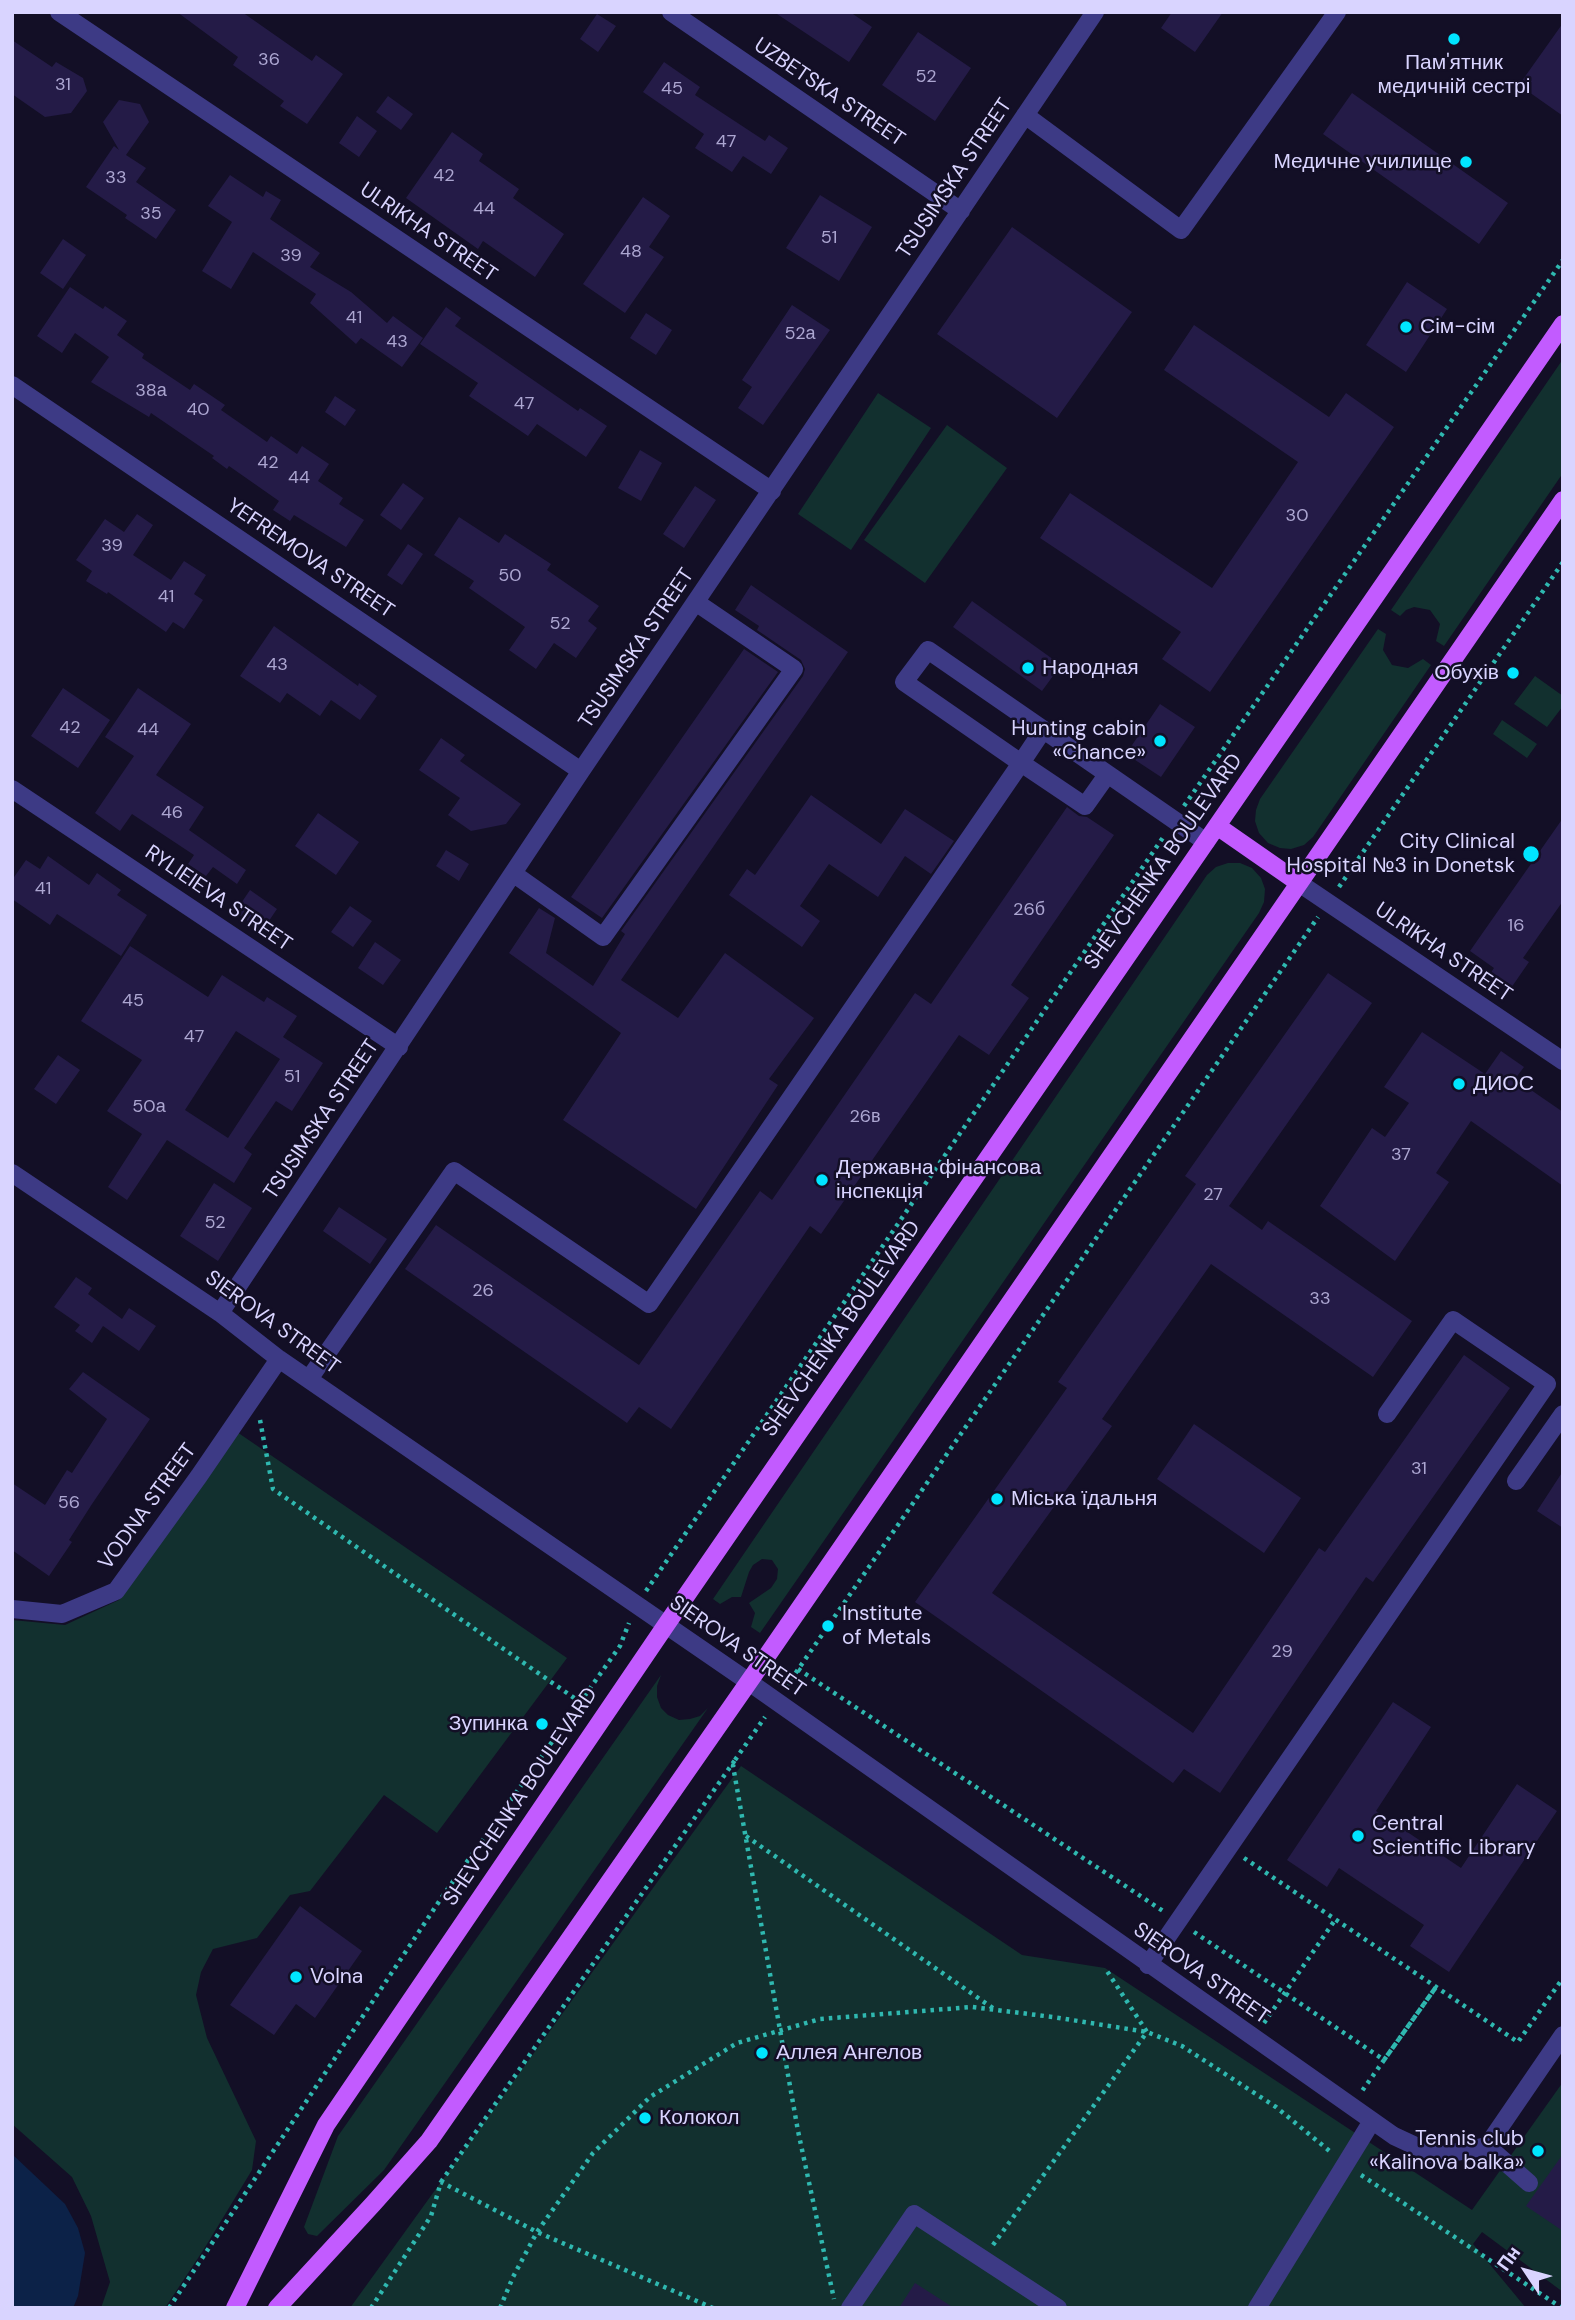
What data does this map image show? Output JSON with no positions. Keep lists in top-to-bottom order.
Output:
{
  "streets": {
    "main road": ["SHEVCHENKA BOULEVARD"],
    "street": [
      "UZBETSKA STREET",
      "TSUSIMSKA STREET",
      "ULRIKHA STREET",
      "YEFREMOVA STREET",
      "RYLIEIEVA STREET",
      "SIEROVA STREET",
      "VODNA STREET"
    ]
  },
  "crossings": [
    ["UZBETSKA STREET", "TSUSIMSKA STREET"],
    ["TSUSIMSKA STREET", "ULRIKHA STREET"],
    ["TSUSIMSKA STREET", "YEFREMOVA STREET"],
    ["TSUSIMSKA STREET", "RYLIEIEVA STREET"],
    ["TSUSIMSKA STREET", "SIEROVA STREET"],
    ["SHEVCHENKA BOULEVARD", "SIEROVA STREET"],
    ["SIEROVA STREET", "VODNA STREET"]
  ],
  "places": [
    "Пам'ятник медичній сестрі",
    "Медичне училище",
    "Сім-сім",
    "Народная",
    "Обухів",
    "Hunting cabin «Chance»",
    "City Clinical Hospital №3 in Donetsk",
    "ДИОС",
    "Державна фінансова інспекція",
    "Міська їдальня",
    "Institute of Metals",
    "Зупинка",
    "Central Scientific Library",
    "Volna",
    "Аллея Ангелов",
    "Колокол",
    "Tennis club «Kalinova balka»"
  ],
  "house_numbers": [
    "36",
    "52",
    "31",
    "45",
    "47",
    "42",
    "33",
    "44",
    "35",
    "51",
    "48",
    "39",
    "41",
    "52а",
    "43",
    "38а",
    "47",
    "40",
    "42",
    "44",
    "30",
    "39",
    "50",
    "41",
    "52",
    "43",
    "42",
    "44",
    "46",
    "41",
    "26б",
    "16",
    "45",
    "47",
    "51",
    "50а",
    "26в",
    "37",
    "27",
    "52",
    "26",
    "33",
    "31",
    "56",
    "29"
  ],
  "north": "top left"
}
